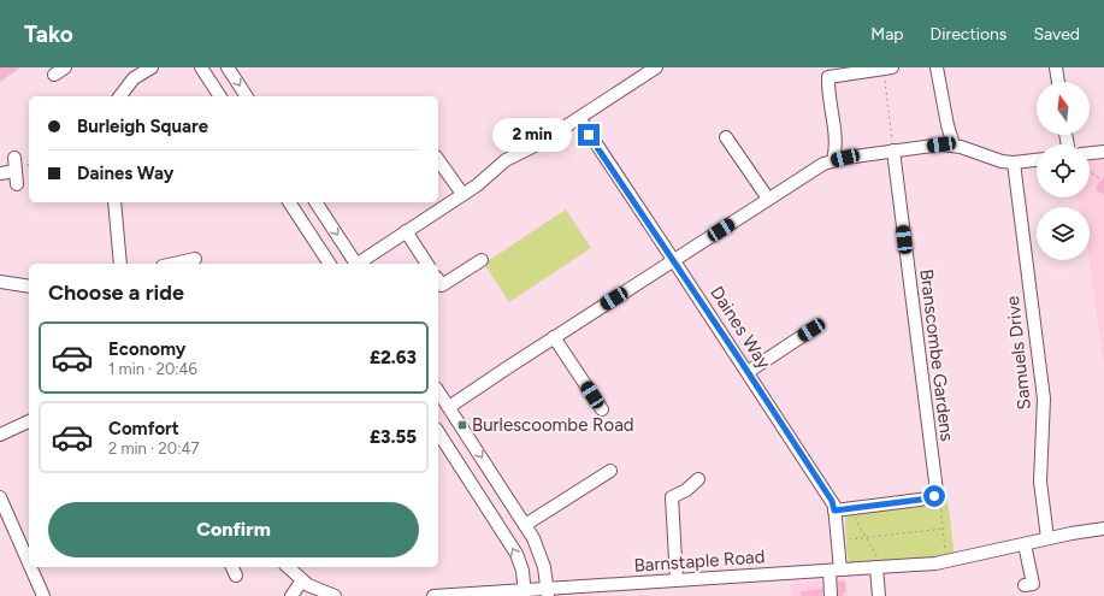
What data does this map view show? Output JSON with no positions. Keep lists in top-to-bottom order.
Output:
{
  "streets": {
    "street": [
      "Daines Way",
      "Samuels Drive",
      "Branscombe Gardens",
      "Barnstaple Road"
    ]
  },
  "crossings": [
    ["Daines Way", "Barnstaple Road"],
    ["Samuels Drive", "Barnstaple Road"]
  ],
  "places": {
    "transit": ["Burlescoombe Road"]
  },
  "north": "top",
  "page": {
    "header": "Tako",
    "nav": ["Map", "Directions", "Saved"],
    "banner": ["Burleigh Square", "Daines Way"],
    "bubble": "2 min",
    "heading": "Choose a ride",
    "list": [
      {
        "name": "Economy",
        "note": "1 min · 20:46",
        "value": "£2.63"
      },
      {
        "name": "Comfort",
        "note": "2 min · 20:47",
        "value": "£3.55"
      }
    ],
    "buttons": "Confirm"
  }
}
